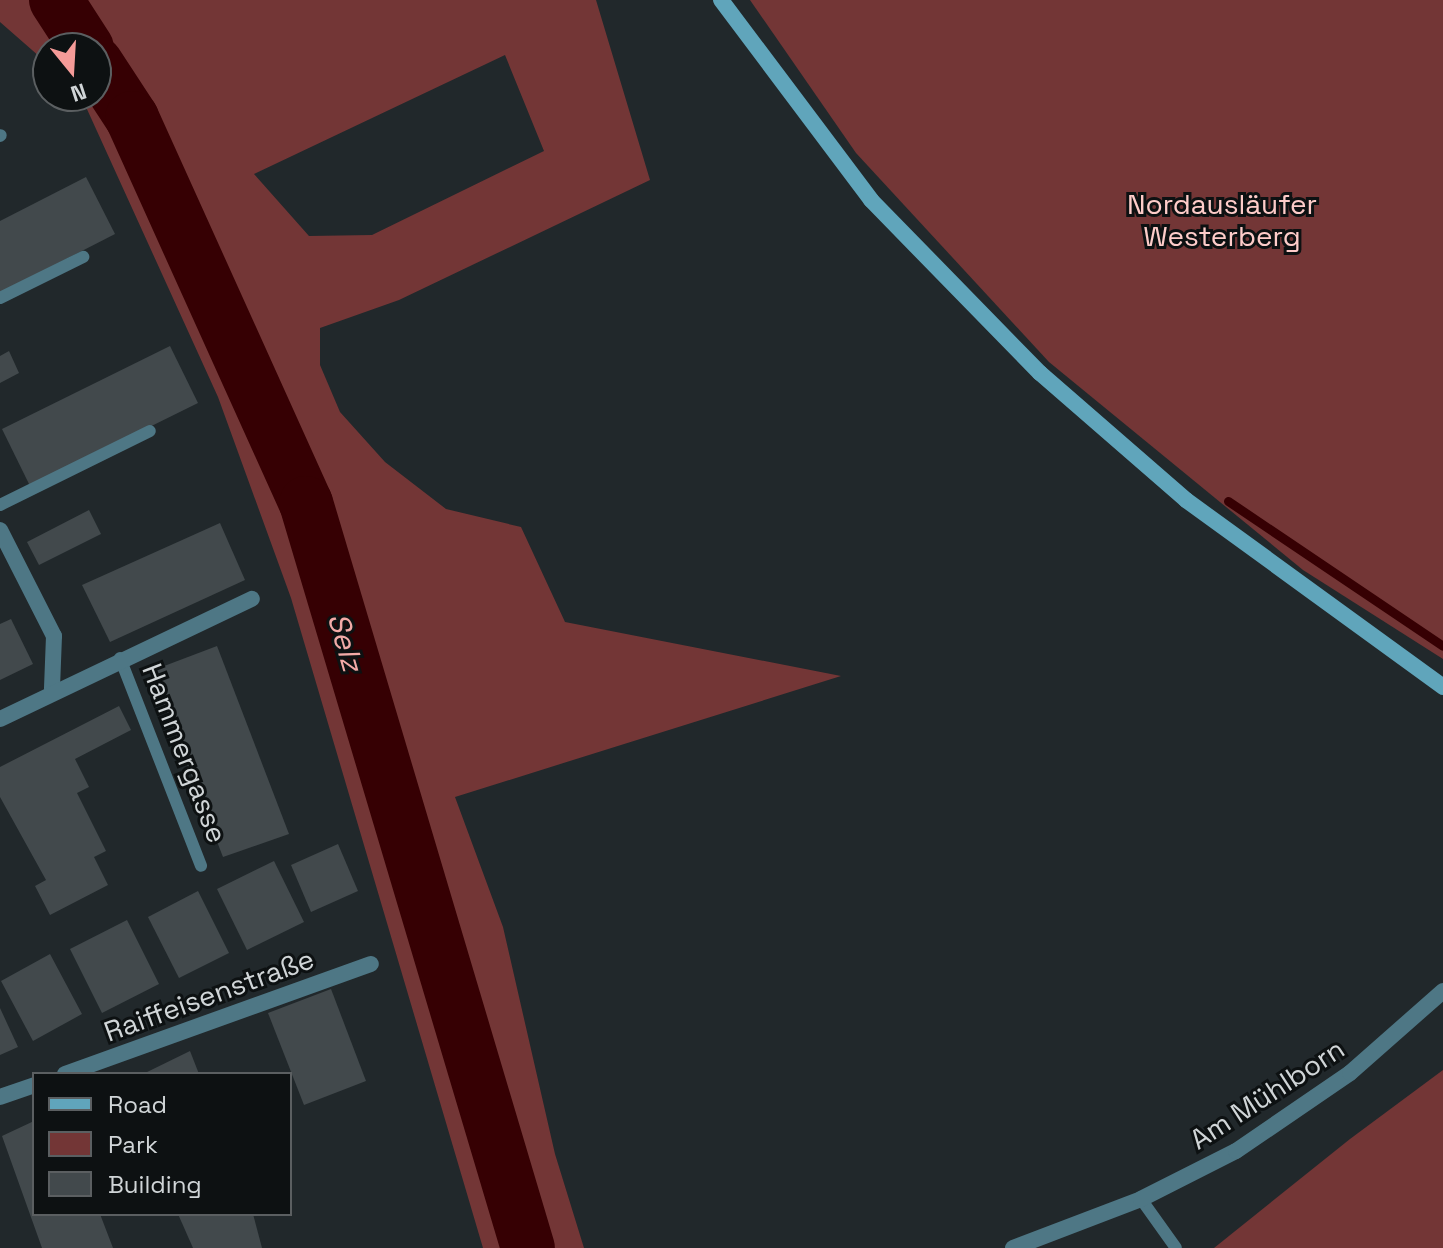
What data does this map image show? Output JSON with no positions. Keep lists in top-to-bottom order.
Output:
{
  "streets": {
    "street": ["Hammergasse", "Raiffeisenstraße", "Am Mühlborn"]
  },
  "water": ["Selz"],
  "parks": ["Nordausläufer Westerberg"],
  "legend": ["Road", "Park", "Building"],
  "north": "bottom"
}
